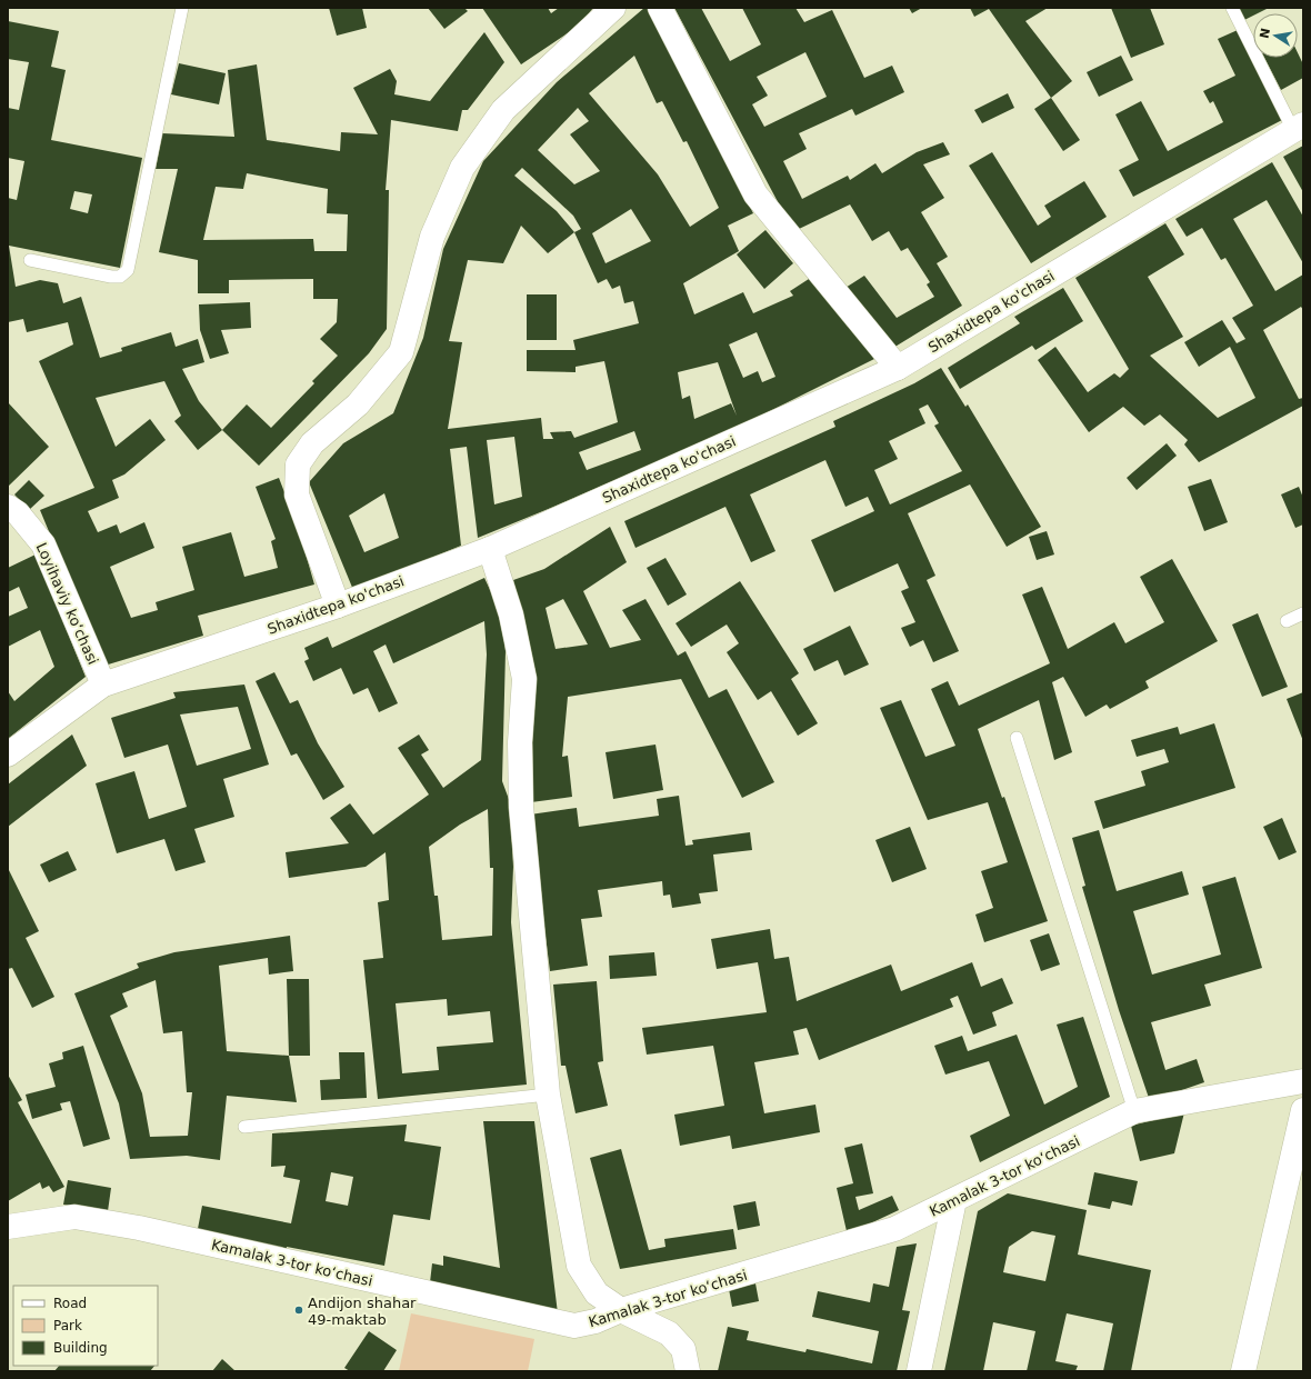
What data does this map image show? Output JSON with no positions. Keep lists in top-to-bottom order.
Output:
{
  "streets": {
    "street": ["Shaxidtepa ko'chasi", "Loyihaviy koʻchasi", "Kamalak 3-tor koʻchasi"]
  },
  "crossings": [
    ["Shaxidtepa ko'chasi", "Loyihaviy koʻchasi"]
  ],
  "places": ["Andijon shahar 49-maktab"],
  "legend": ["Road", "Park", "Building"],
  "north": "left"
}
